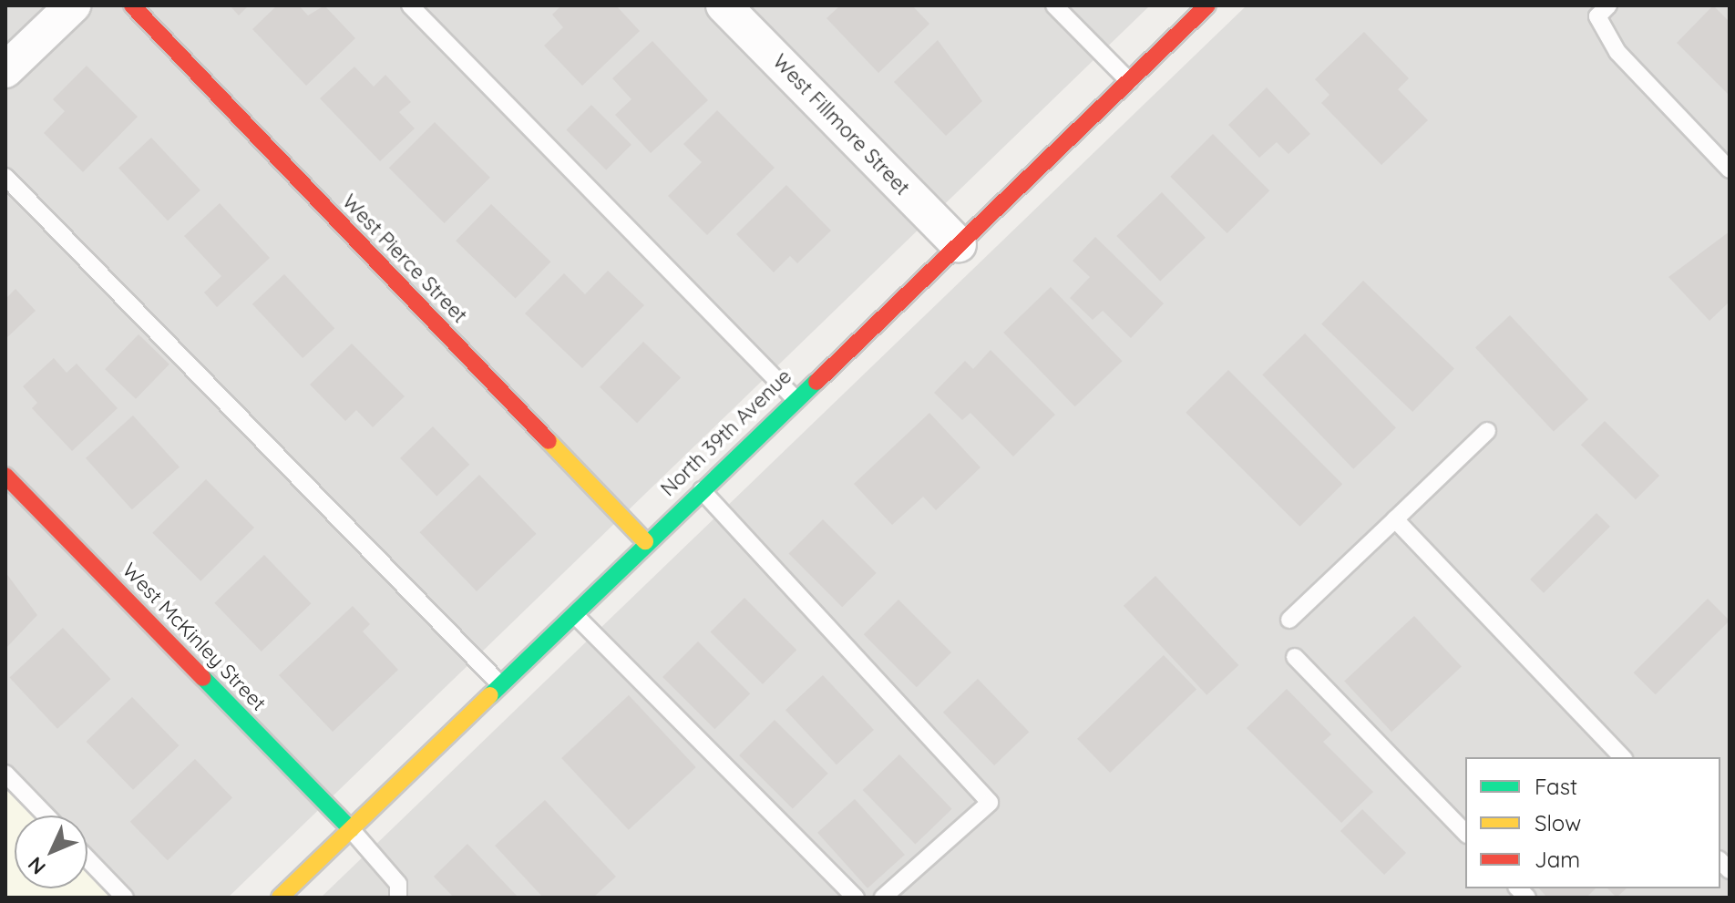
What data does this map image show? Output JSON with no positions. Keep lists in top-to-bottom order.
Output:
{
  "streets": {
    "street": [
      "West Fillmore Street",
      "West Pierce Street",
      "North 39th Avenue",
      "West McKinley Street"
    ]
  },
  "crossings": [
    ["West Fillmore Street", "North 39th Avenue"],
    ["West Pierce Street", "North 39th Avenue"],
    ["North 39th Avenue", "West McKinley Street"]
  ],
  "legend": ["Fast", "Slow", "Jam"],
  "north": "bottom left"
}
